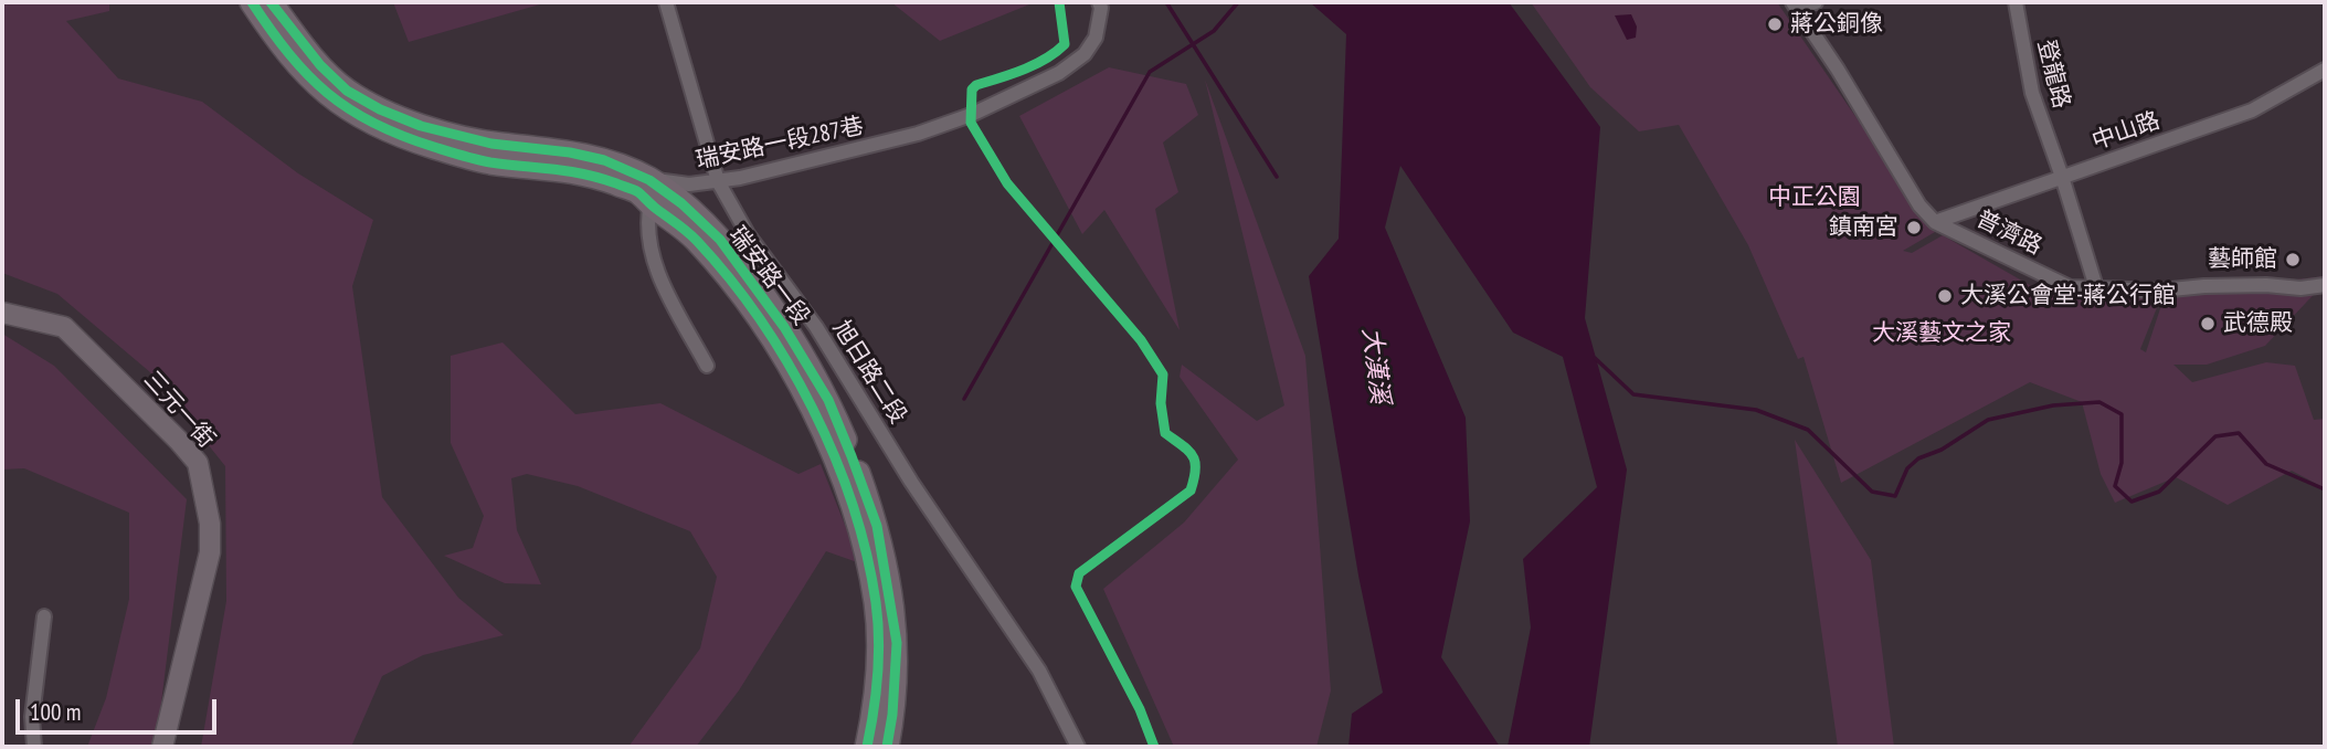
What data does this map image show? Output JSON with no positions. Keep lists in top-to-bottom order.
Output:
{
  "streets": {
    "main road": ["瑞安路一段"],
    "street": [
      "登龍路",
      "中山路",
      "瑞安路一段287巷",
      "普濟路",
      "旭日路二段",
      "三元一街"
    ]
  },
  "crossings": [
    ["登龍路", "中山路"],
    ["登龍路", "普濟路"],
    ["中山路", "普濟路"],
    ["瑞安路一段287巷", "瑞安路一段"],
    ["瑞安路一段287巷", "旭日路二段"]
  ],
  "water": ["大漢溪"],
  "parks": ["中正公園", "大溪藝文之家"],
  "places": [
    "蔣公銅像",
    "鎮南宮",
    "藝師館",
    "大溪公會堂-蔣公行館",
    "武德殿"
  ],
  "scale_bar": "100 m"
}
